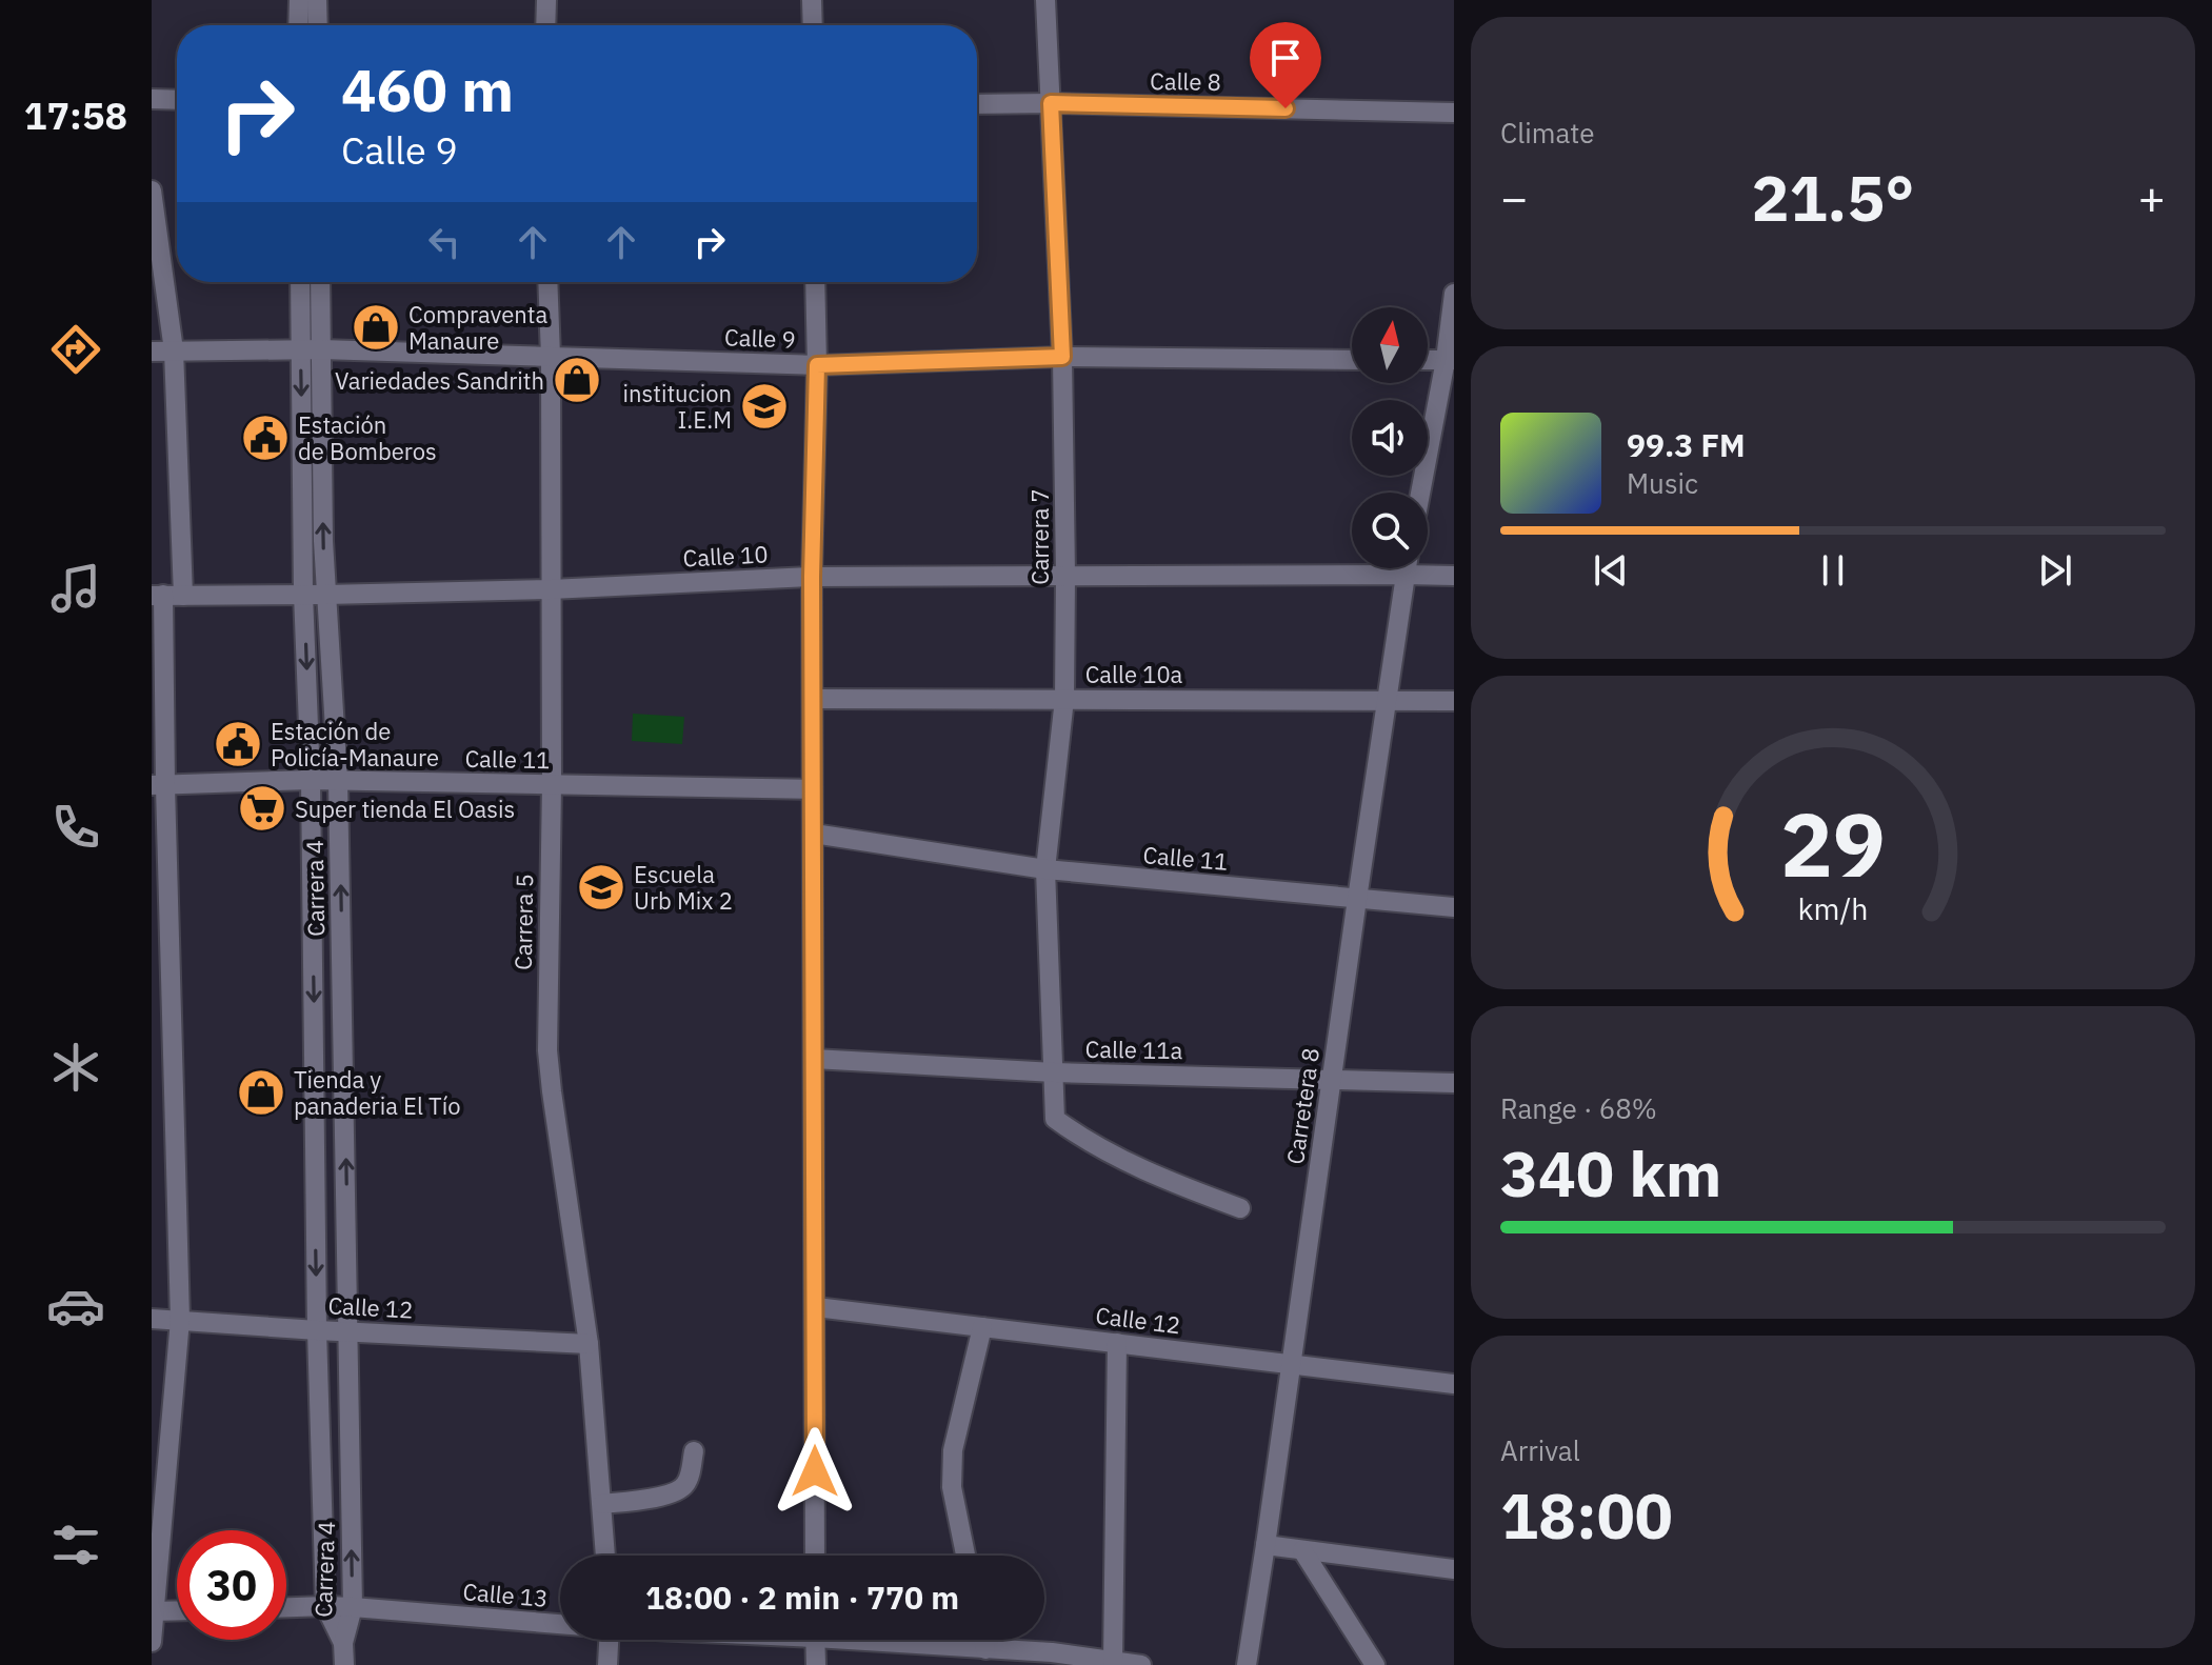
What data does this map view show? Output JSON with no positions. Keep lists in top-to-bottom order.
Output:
{
  "streets": {
    "street": [
      "Calle 8",
      "Calle 9",
      "Carrera 7",
      "Calle 10",
      "Calle 10a",
      "Calle 11",
      "Carrera 4",
      "Carrera 5",
      "Calle 11a",
      "Carretera 8",
      "Calle 12",
      "Calle 13"
    ]
  },
  "crossings": [
    ["Calle 8", "Carrera 7"],
    ["Calle 9", "Carrera 7"],
    ["Calle 9", "Carrera 4"],
    ["Calle 9", "Carrera 5"],
    ["Carrera 7", "Calle 10"],
    ["Carrera 7", "Calle 10a"],
    ["Carrera 7", "Calle 11"],
    ["Carrera 7", "Calle 11a"],
    ["Calle 10", "Carrera 4"],
    ["Calle 10", "Carrera 5"],
    ["Calle 10", "Carretera 8"],
    ["Calle 10a", "Carretera 8"],
    ["Calle 11", "Carrera 4"],
    ["Calle 11", "Carrera 5"],
    ["Calle 11", "Carretera 8"],
    ["Carrera 4", "Calle 12"],
    ["Carrera 4", "Calle 13"],
    ["Carrera 5", "Calle 12"],
    ["Calle 11a", "Carretera 8"],
    ["Carretera 8", "Calle 12"]
  ],
  "places": {
    "shop": ["Compraventa Manaure", "Variedades Sandrith", "Tienda y panaderia El Tío"],
    "school or university": ["institucion I.E.M", "Escuela Urb Mix 2"],
    "public building": ["Estación de Bomberos", "Estación de Policía-Manaure"],
    "supermarket": ["Super tienda El Oasis"]
  },
  "north": "top",
  "page": {
    "tabs": "17:58",
    "tile": [
      "Climate",
      ["Range · 68%", "340 km"],
      ["Arrival", "18:00"]
    ],
    "turn": ["460 m", "Calle 9"],
    "heat": ["−", "21.5°", "+"],
    "song": ["99.3 FM", "Music"],
    "limit": "30",
    "trip": "18:00 · 2 min · 770 m",
    "gauge": ["29", "km/h"]
  }
}
